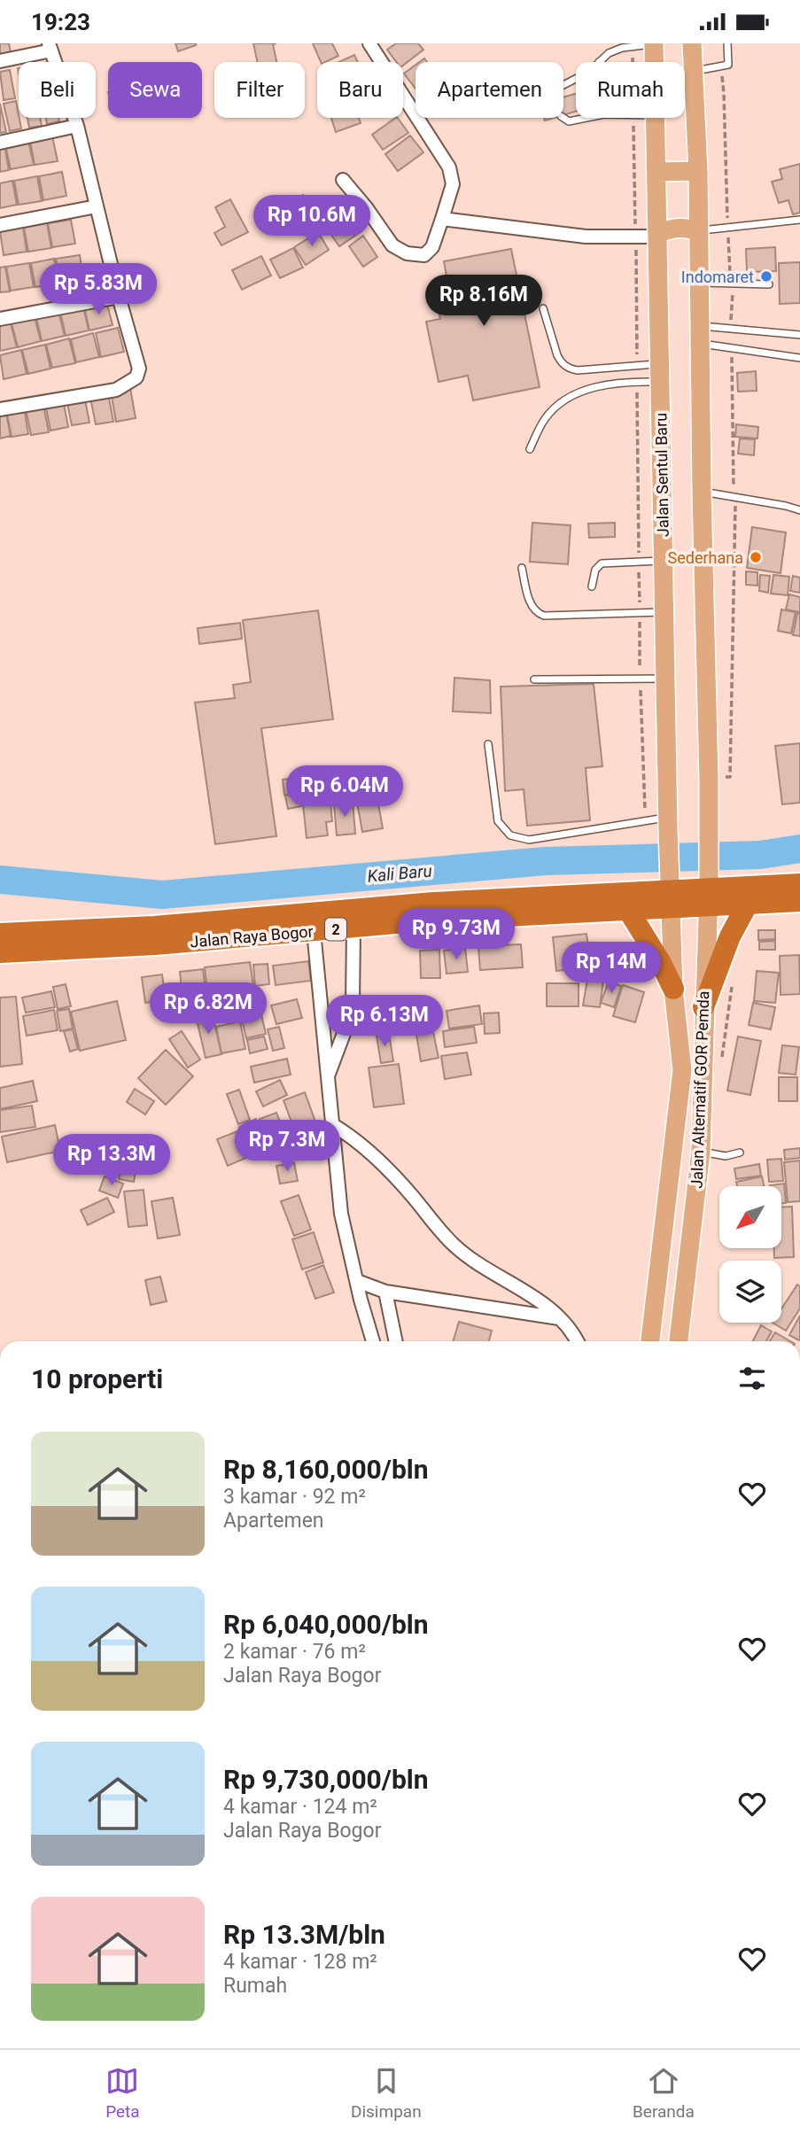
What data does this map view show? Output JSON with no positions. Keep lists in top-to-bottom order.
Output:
{
  "streets": {
    "highway": ["2", "Jalan Raya Bogor"],
    "main road": ["Jalan Sentul Baru", "Jalan Alternatif GOR Pemda"]
  },
  "crossings": [
    ["Jalan Sentul Baru", "Jalan Raya Bogor"],
    ["Jalan Sentul Baru", "Jalan Alternatif GOR Pemda"],
    ["Jalan Raya Bogor", "Jalan Alternatif GOR Pemda"]
  ],
  "water": ["Kali Baru"],
  "places": ["Indomaret", "Sederhana"],
  "north": "bottom left",
  "page": {
    "status": "19:23",
    "chip": [
      "Beli",
      "Sewa",
      "Filter",
      "Baru",
      "Apartemen",
      "Rumah"
    ],
    "price": [
      "Rp 10.6M",
      "Rp 5.83M",
      "Rp 8.16M",
      "Rp 6.04M",
      "Rp 9.73M",
      "Rp 14M",
      "Rp 6.82M",
      "Rp 6.13M",
      "Rp 7.3M",
      "Rp 13.3M"
    ],
    "heading": "10 properti",
    "list": [
      {
        "name": "Rp 8,160,000/bln",
        "note": "3 kamar · 92 m² · Apartemen"
      },
      {
        "name": "Rp 6,040,000/bln",
        "note": "2 kamar · 76 m² · Jalan Raya Bogor"
      },
      {
        "name": "Rp 9,730,000/bln",
        "note": "4 kamar · 124 m² · Jalan Raya Bogor"
      },
      {
        "name": "Rp 13.3M/bln",
        "note": "4 kamar · 128 m² · Rumah"
      }
    ],
    "tabs": ["Peta", "Disimpan", "Beranda"]
  }
}
